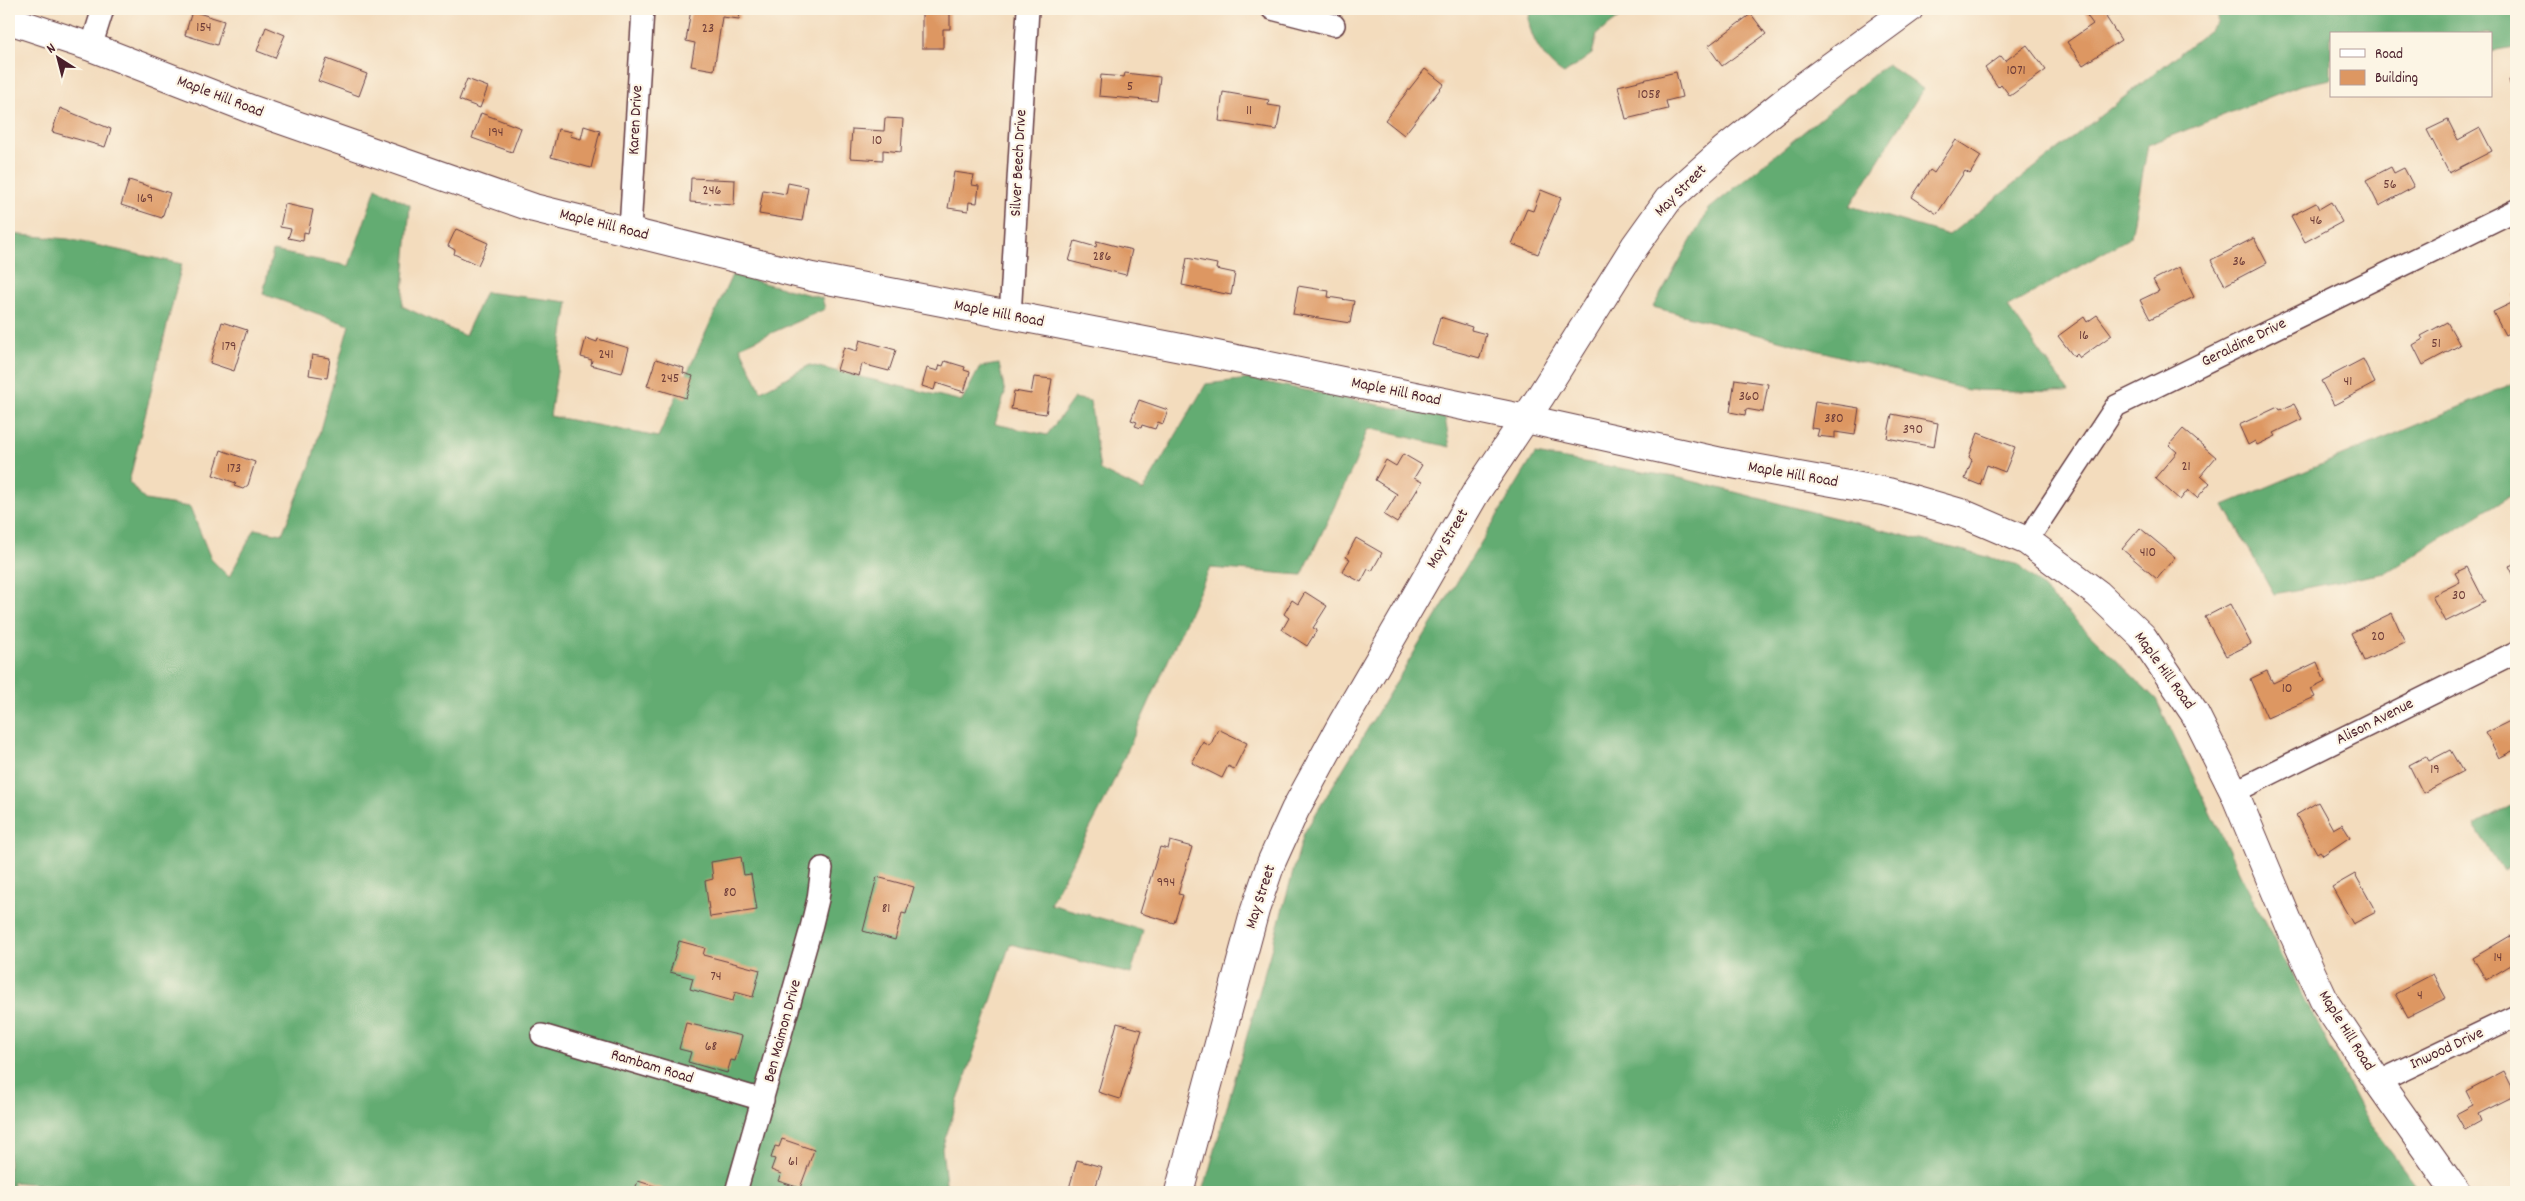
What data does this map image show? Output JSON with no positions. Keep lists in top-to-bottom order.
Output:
{
  "streets": {
    "street": [
      "Maple Hill Road",
      "Karen Drive",
      "Silver Beech Drive",
      "May Street",
      "Geraldine Drive",
      "Alison Avenue",
      "Ben Maimon Drive",
      "Inwood Drive",
      "Rambam Road"
    ]
  },
  "crossings": [
    ["Maple Hill Road", "Karen Drive"],
    ["Maple Hill Road", "Silver Beech Drive"],
    ["Maple Hill Road", "May Street"],
    ["Maple Hill Road", "Geraldine Drive"],
    ["Maple Hill Road", "Alison Avenue"],
    ["Maple Hill Road", "Inwood Drive"],
    ["Ben Maimon Drive", "Rambam Road"]
  ],
  "house_numbers": [
    "154",
    "23",
    "1071",
    "5",
    "1058",
    "11",
    "194",
    "10",
    "56",
    "246",
    "169",
    "46",
    "286",
    "36",
    "16",
    "51",
    "179",
    "241",
    "245",
    "41",
    "360",
    "380",
    "390",
    "21",
    "173",
    "410",
    "30",
    "20",
    "10",
    "19",
    "994",
    "80",
    "81",
    "14",
    "74",
    "4",
    "68",
    "61"
  ],
  "legend": ["Road", "Building"],
  "north": "top left"
}
